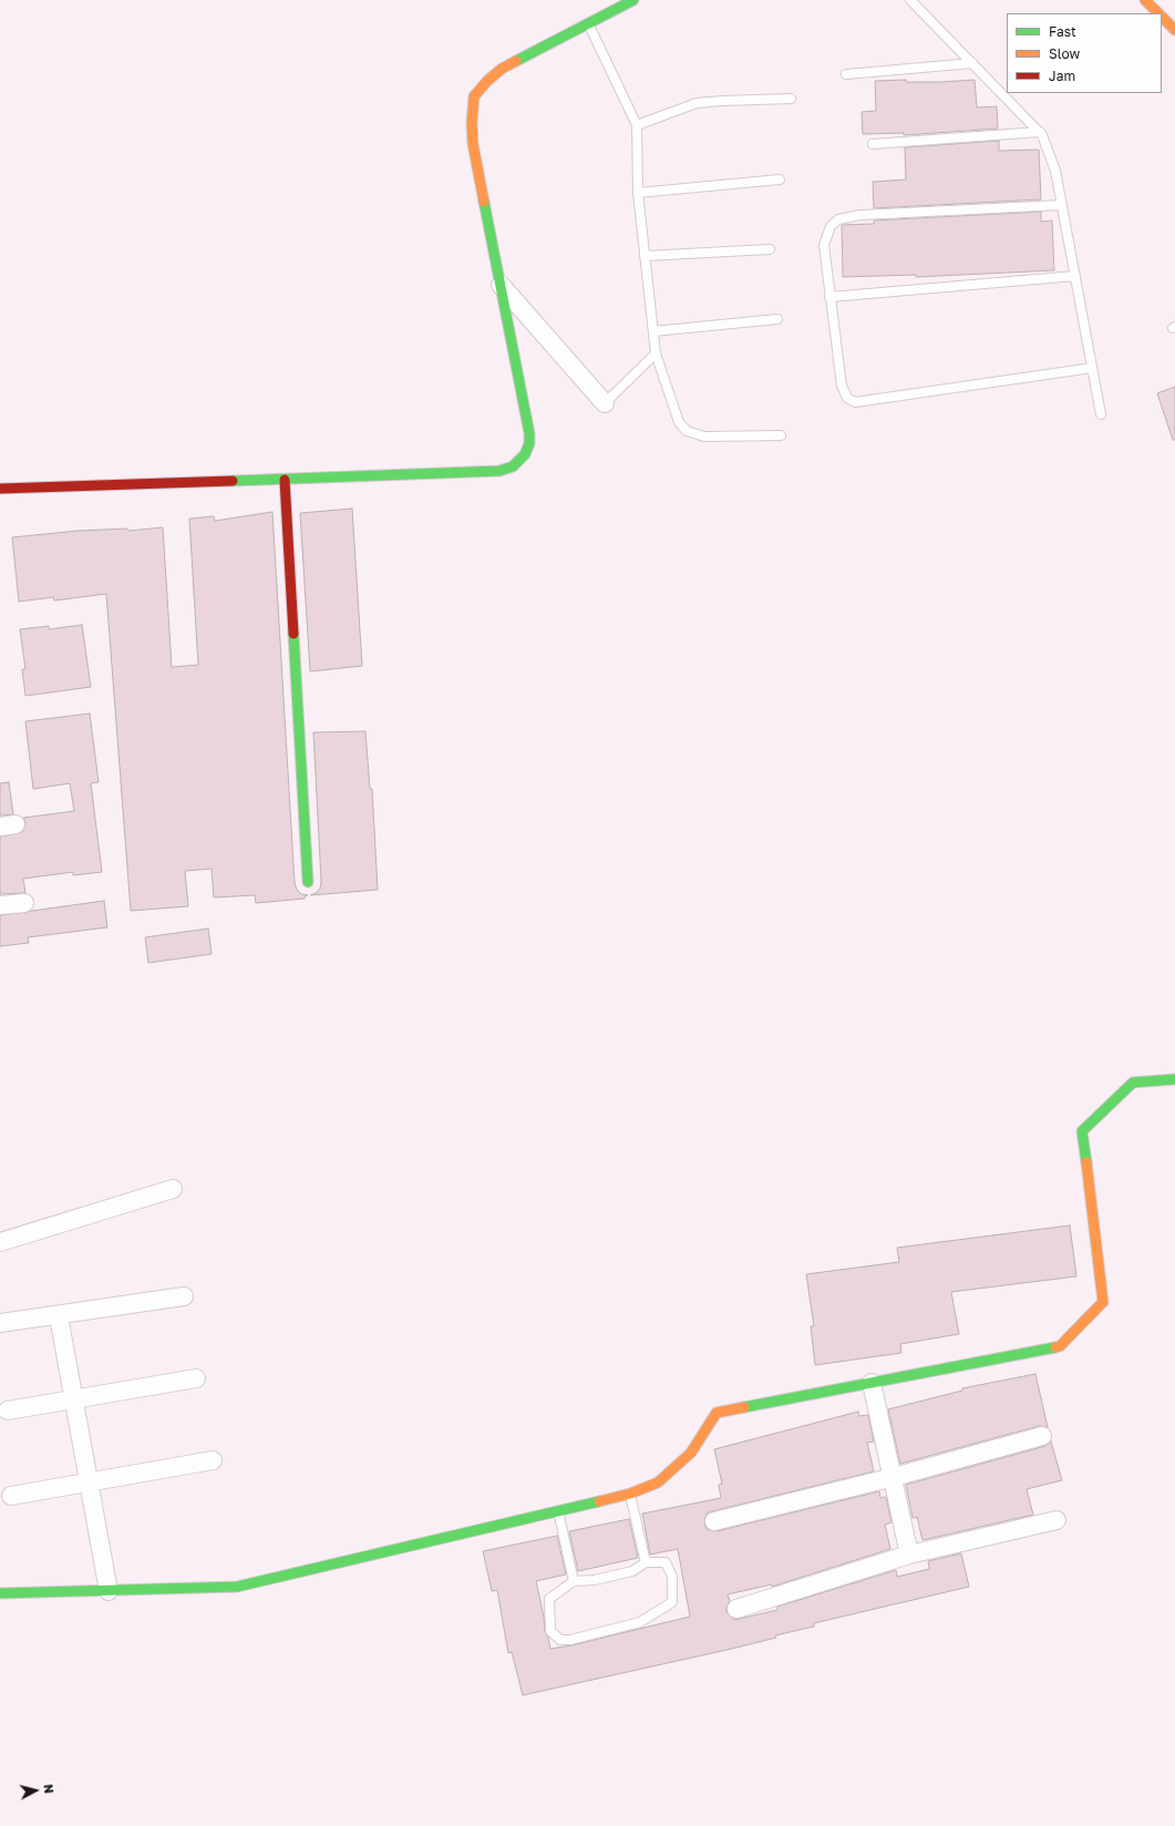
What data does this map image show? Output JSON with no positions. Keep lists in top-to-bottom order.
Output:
{
  "legend": ["Fast", "Slow", "Jam"],
  "north": "right"
}
